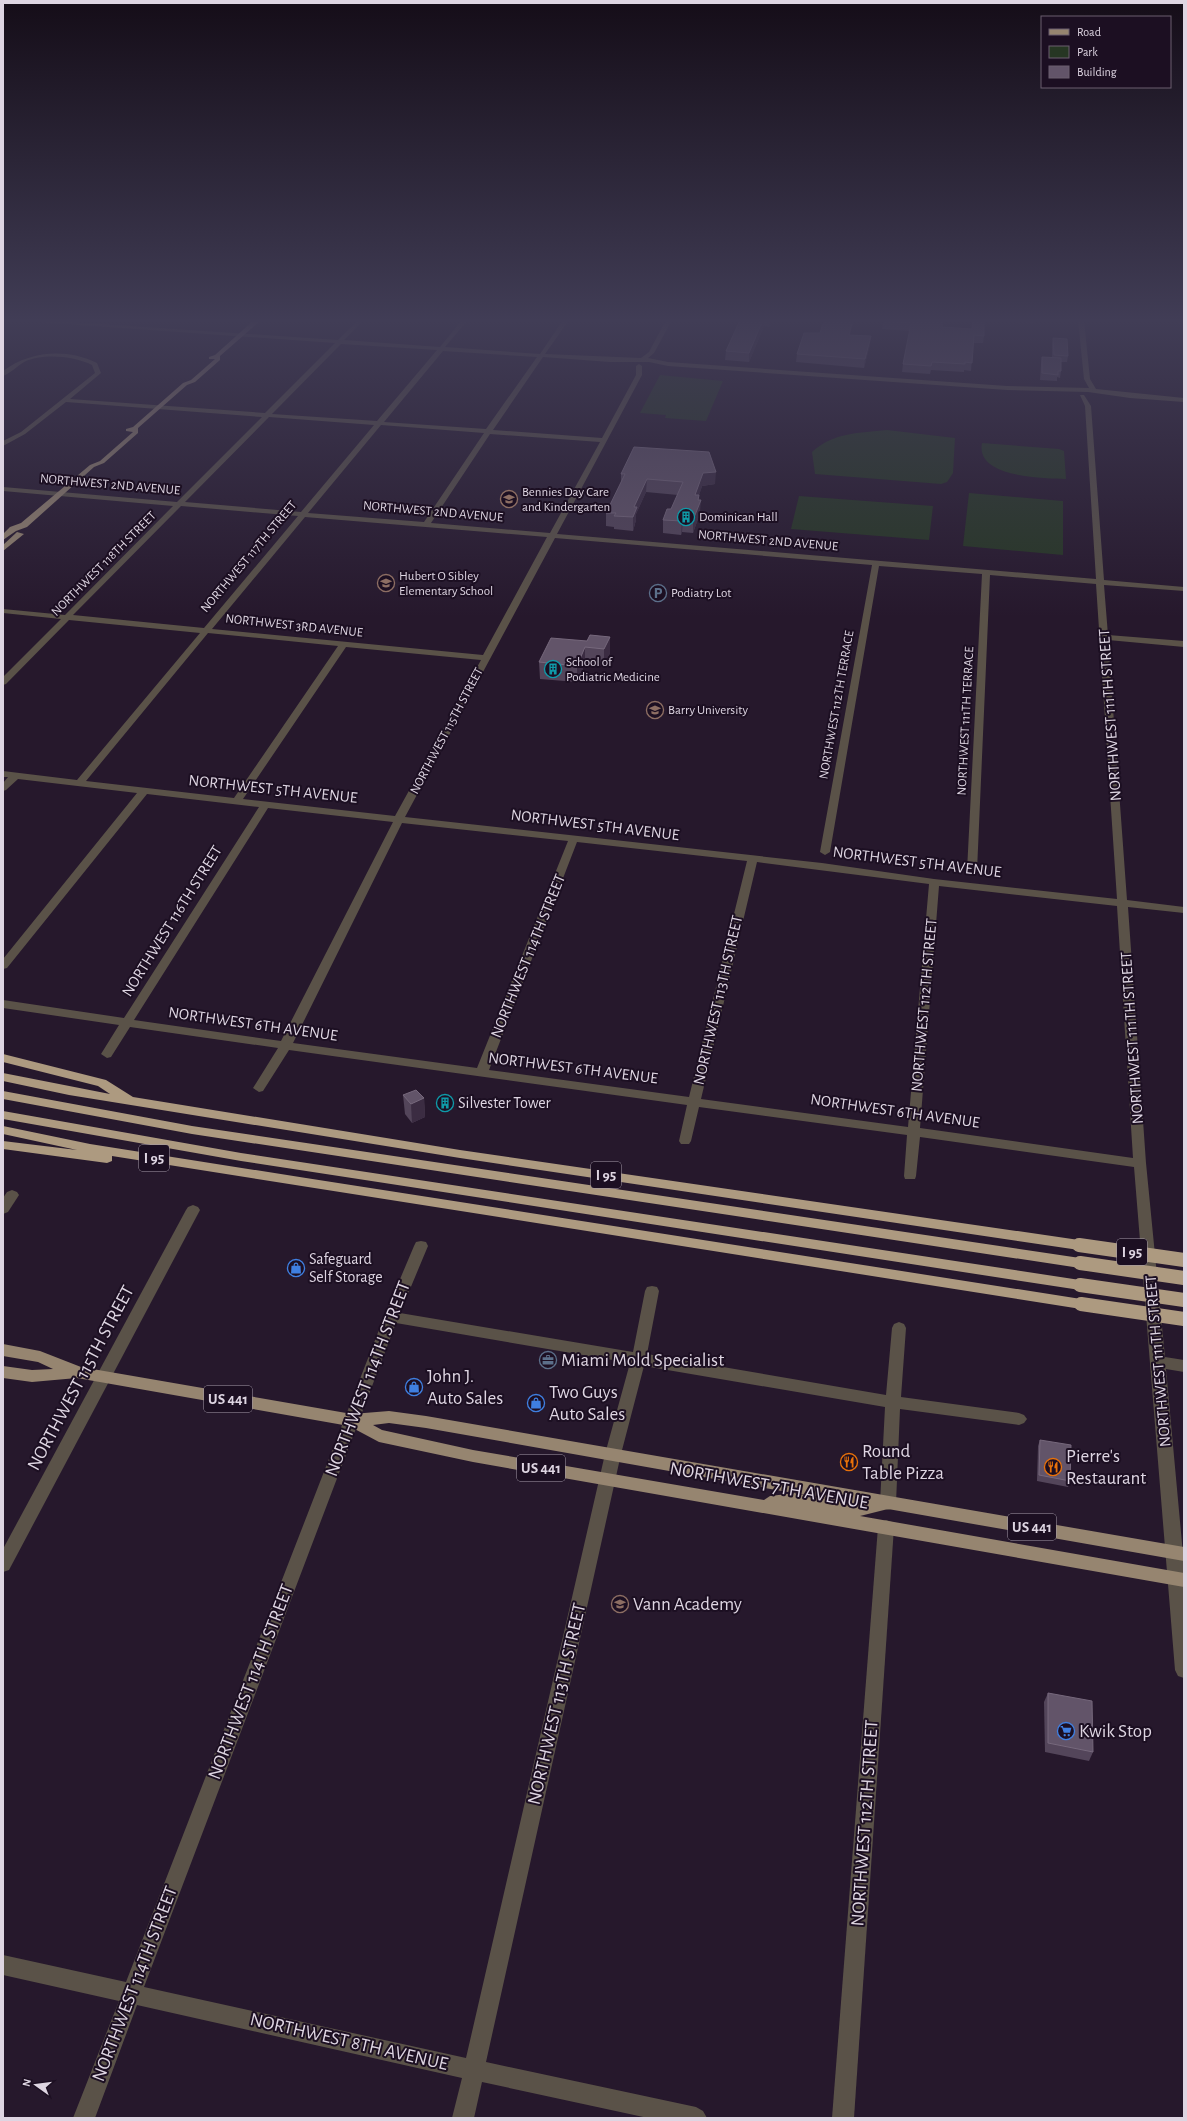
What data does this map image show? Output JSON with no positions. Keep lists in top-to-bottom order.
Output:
{
  "streets": {
    "highway": ["I 95"],
    "main road": ["US 441", "NORTHWEST 7TH AVENUE"],
    "street": [
      "NORTHWEST 2ND AVENUE",
      "NORTHWEST 117TH STREET",
      "NORTHWEST 118TH STREET",
      "NORTHWEST 3RD AVENUE",
      "NORTHWEST 112TH TERRACE",
      "NORTHWEST 111TH STREET",
      "NORTHWEST 111TH TERRACE",
      "NORTHWEST 115TH STREET",
      "NORTHWEST 5TH AVENUE",
      "NORTHWEST 116TH STREET",
      "NORTHWEST 114TH STREET",
      "NORTHWEST 113TH STREET",
      "NORTHWEST 112TH STREET",
      "NORTHWEST 6TH AVENUE",
      "NORTHWEST 8TH AVENUE"
    ]
  },
  "crossings": [
    ["NORTHWEST 2ND AVENUE", "NORTHWEST 117TH STREET"],
    ["NORTHWEST 2ND AVENUE", "NORTHWEST 118TH STREET"],
    ["NORTHWEST 2ND AVENUE", "NORTHWEST 112TH TERRACE"],
    ["NORTHWEST 2ND AVENUE", "NORTHWEST 111TH STREET"],
    ["NORTHWEST 2ND AVENUE", "NORTHWEST 111TH TERRACE"],
    ["NORTHWEST 2ND AVENUE", "NORTHWEST 115TH STREET"],
    ["NORTHWEST 117TH STREET", "NORTHWEST 3RD AVENUE"],
    ["NORTHWEST 117TH STREET", "NORTHWEST 5TH AVENUE"],
    ["NORTHWEST 118TH STREET", "NORTHWEST 3RD AVENUE"],
    ["NORTHWEST 3RD AVENUE", "NORTHWEST 115TH STREET"],
    ["NORTHWEST 111TH STREET", "NORTHWEST 5TH AVENUE"],
    ["NORTHWEST 111TH STREET", "NORTHWEST 6TH AVENUE"],
    ["NORTHWEST 111TH STREET", "NORTHWEST 7TH AVENUE"],
    ["NORTHWEST 115TH STREET", "NORTHWEST 5TH AVENUE"],
    ["NORTHWEST 115TH STREET", "NORTHWEST 6TH AVENUE"],
    ["NORTHWEST 115TH STREET", "NORTHWEST 7TH AVENUE"],
    ["NORTHWEST 5TH AVENUE", "NORTHWEST 116TH STREET"],
    ["NORTHWEST 5TH AVENUE", "NORTHWEST 114TH STREET"],
    ["NORTHWEST 5TH AVENUE", "NORTHWEST 113TH STREET"],
    ["NORTHWEST 5TH AVENUE", "NORTHWEST 112TH STREET"],
    ["NORTHWEST 116TH STREET", "NORTHWEST 6TH AVENUE"],
    ["NORTHWEST 114TH STREET", "NORTHWEST 6TH AVENUE"],
    ["NORTHWEST 114TH STREET", "NORTHWEST 7TH AVENUE"],
    ["NORTHWEST 114TH STREET", "NORTHWEST 8TH AVENUE"],
    ["NORTHWEST 113TH STREET", "NORTHWEST 6TH AVENUE"],
    ["NORTHWEST 113TH STREET", "NORTHWEST 7TH AVENUE"],
    ["NORTHWEST 113TH STREET", "NORTHWEST 8TH AVENUE"],
    ["NORTHWEST 112TH STREET", "NORTHWEST 6TH AVENUE"],
    ["NORTHWEST 112TH STREET", "NORTHWEST 7TH AVENUE"]
  ],
  "places": {
    "school or university": [
      "Bennies Day Care and Kindergarten",
      "Hubert O Sibley Elementary School",
      "Barry University",
      "Vann Academy"
    ],
    "building": ["Dominican Hall", "School of Podiatric Medicine", "Silvester Tower"],
    "parking": ["Podiatry Lot"],
    "shop": ["Safeguard Self Storage", "John J. Auto Sales", "Two Guys Auto Sales"],
    "office": ["Miami Mold Specialist"],
    "restaurant": ["Round Table Pizza", "Pierre's Restaurant"],
    "supermarket": ["Kwik Stop"]
  },
  "legend": ["Road", "Park", "Building"],
  "north": "left"
}
